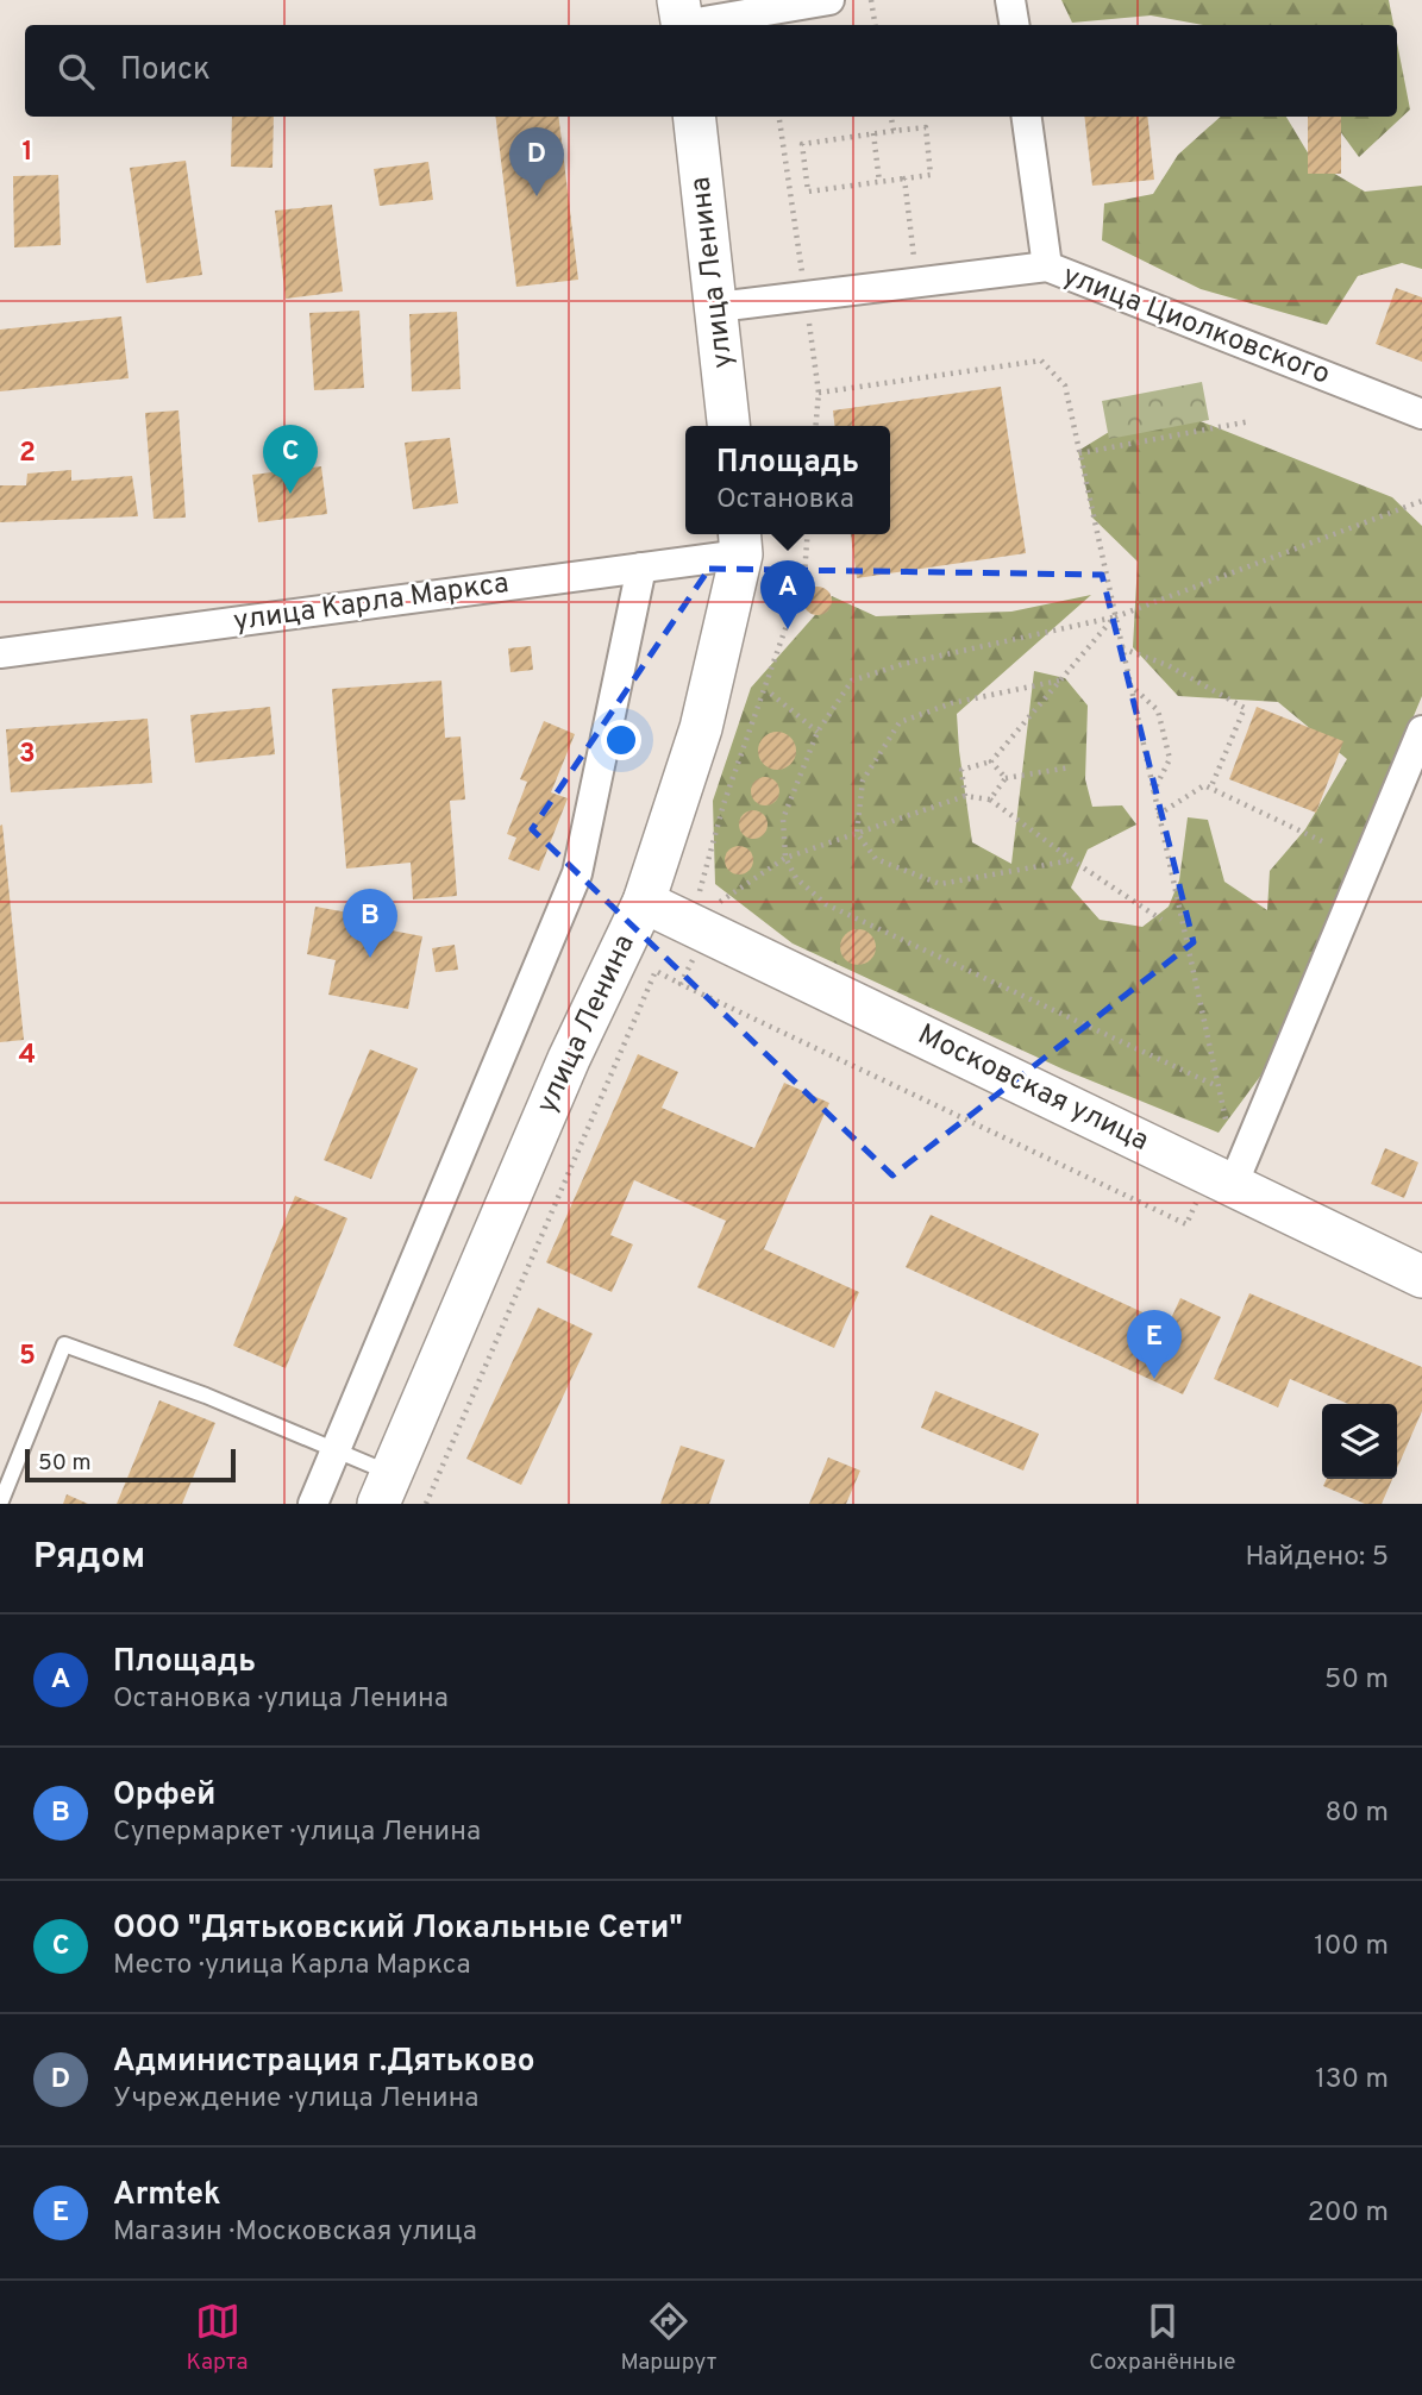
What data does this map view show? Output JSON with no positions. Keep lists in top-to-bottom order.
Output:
{
  "streets": {
    "main road": ["улица Ленина", "Московская улица"],
    "street": ["улица Циолковского", "улица Карла Маркса"]
  },
  "crossings": [
    ["улица Ленина", "улица Циолковского"],
    ["улица Ленина", "улица Карла Маркса"],
    ["улица Ленина", "Московская улица"]
  ],
  "scale_bar": "50 m",
  "page": {
    "search": "Поиск",
    "pins": [
      "D",
      "C",
      "A",
      "B",
      "E"
    ],
    "popup": ["Площадь", "Остановка"],
    "scale": "50 m",
    "heading": ["Рядом", "Найдено: 5"],
    "list": [
      {
        "mark": "A",
        "name": "Площадь",
        "note": "Остановка · улица Ленина",
        "value": "50 m"
      },
      {
        "mark": "B",
        "name": "Орфей",
        "note": "Супермаркет · улица Ленина",
        "value": "80 m"
      },
      {
        "mark": "C",
        "name": "ООО \"Дятьковский Локальные Сети\"",
        "note": "Место · улица Карла Маркса",
        "value": "100 m"
      },
      {
        "mark": "D",
        "name": "Администрация г.Дятьково",
        "note": "Учреждение · улица Ленина",
        "value": "130 m"
      },
      {
        "mark": "E",
        "name": "Armtek",
        "note": "Магазин · Московская улица",
        "value": "200 m"
      }
    ],
    "nav": ["Карта", "Маршрут", "Сохранённые"]
  },
  "grid": {
    "rows": [
      "1",
      "2",
      "3",
      "4",
      "5"
    ]
  }
}
